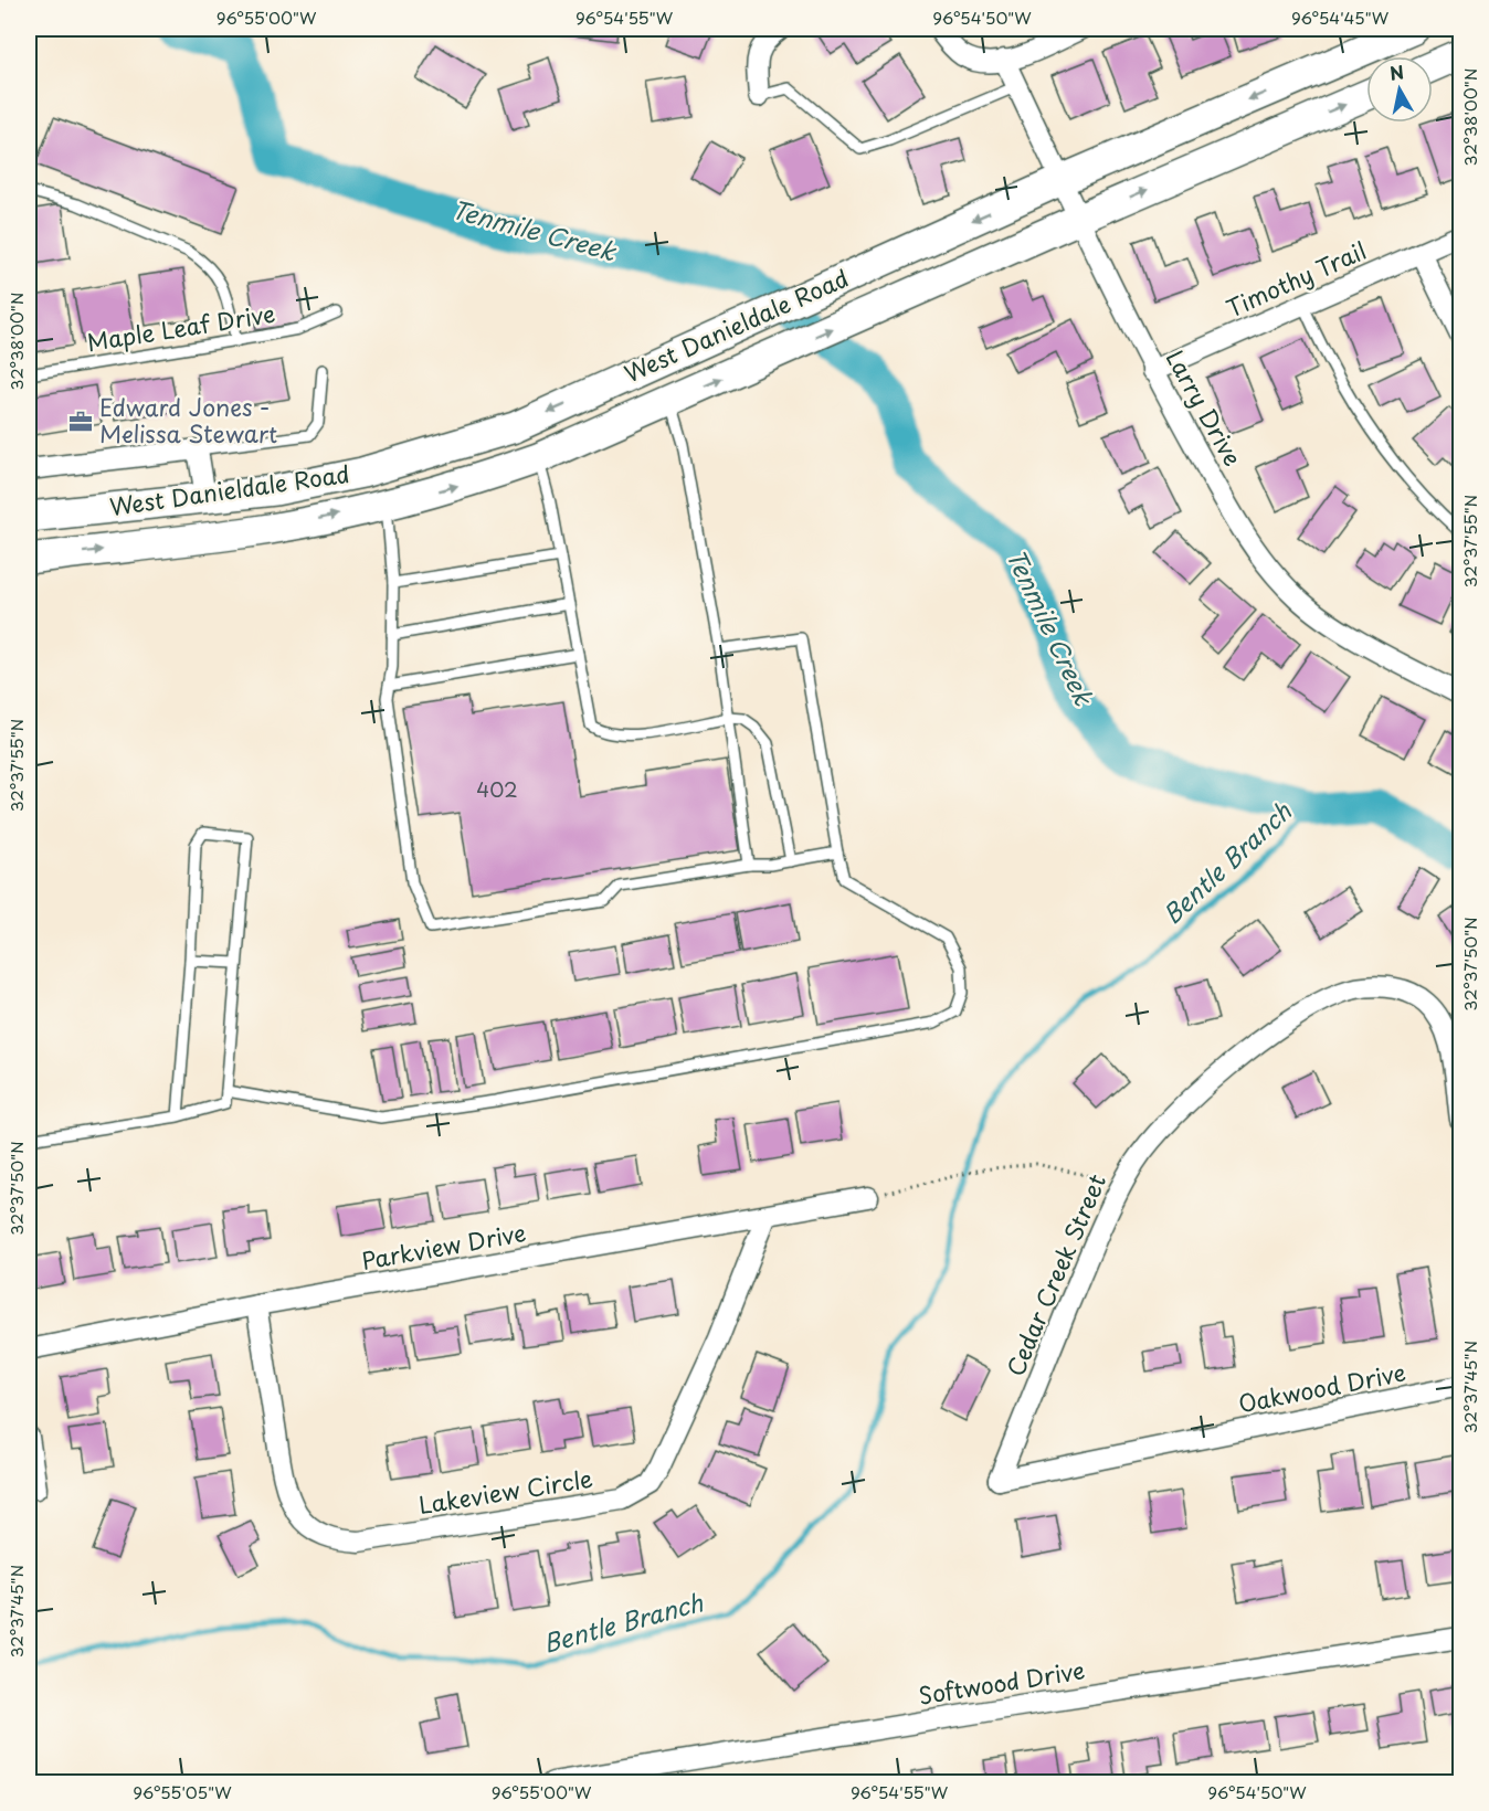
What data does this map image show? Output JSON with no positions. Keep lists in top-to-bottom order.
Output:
{
  "streets": {
    "main road": ["West Danieldale Road"],
    "street": [
      "Timothy Trail",
      "Larry Drive",
      "Parkview Drive",
      "Cedar Creek Street",
      "Oakwood Drive",
      "Lakeview Circle",
      "Softwood Drive"
    ],
    "lane": ["Maple Leaf Drive"]
  },
  "crossings": [
    ["Timothy Trail", "Larry Drive"],
    ["West Danieldale Road", "Larry Drive"],
    ["Parkview Drive", "Lakeview Circle"],
    ["Cedar Creek Street", "Oakwood Drive"]
  ],
  "water": ["Tenmile Creek", "Bentle Branch"],
  "places": {
    "office": ["Edward Jones - Melissa Stewart"]
  },
  "house_numbers": ["402"],
  "north": "top",
  "coordinates": [
    "96°55'00\"W",
    "96°54'55\"W",
    "96°54'50\"W",
    "96°54'45\"W",
    "32°38'00\"N",
    "32°37'55\"N",
    "32°37'50\"N",
    "32°37'45\"N",
    "96°55'05\"W"
  ]
}
